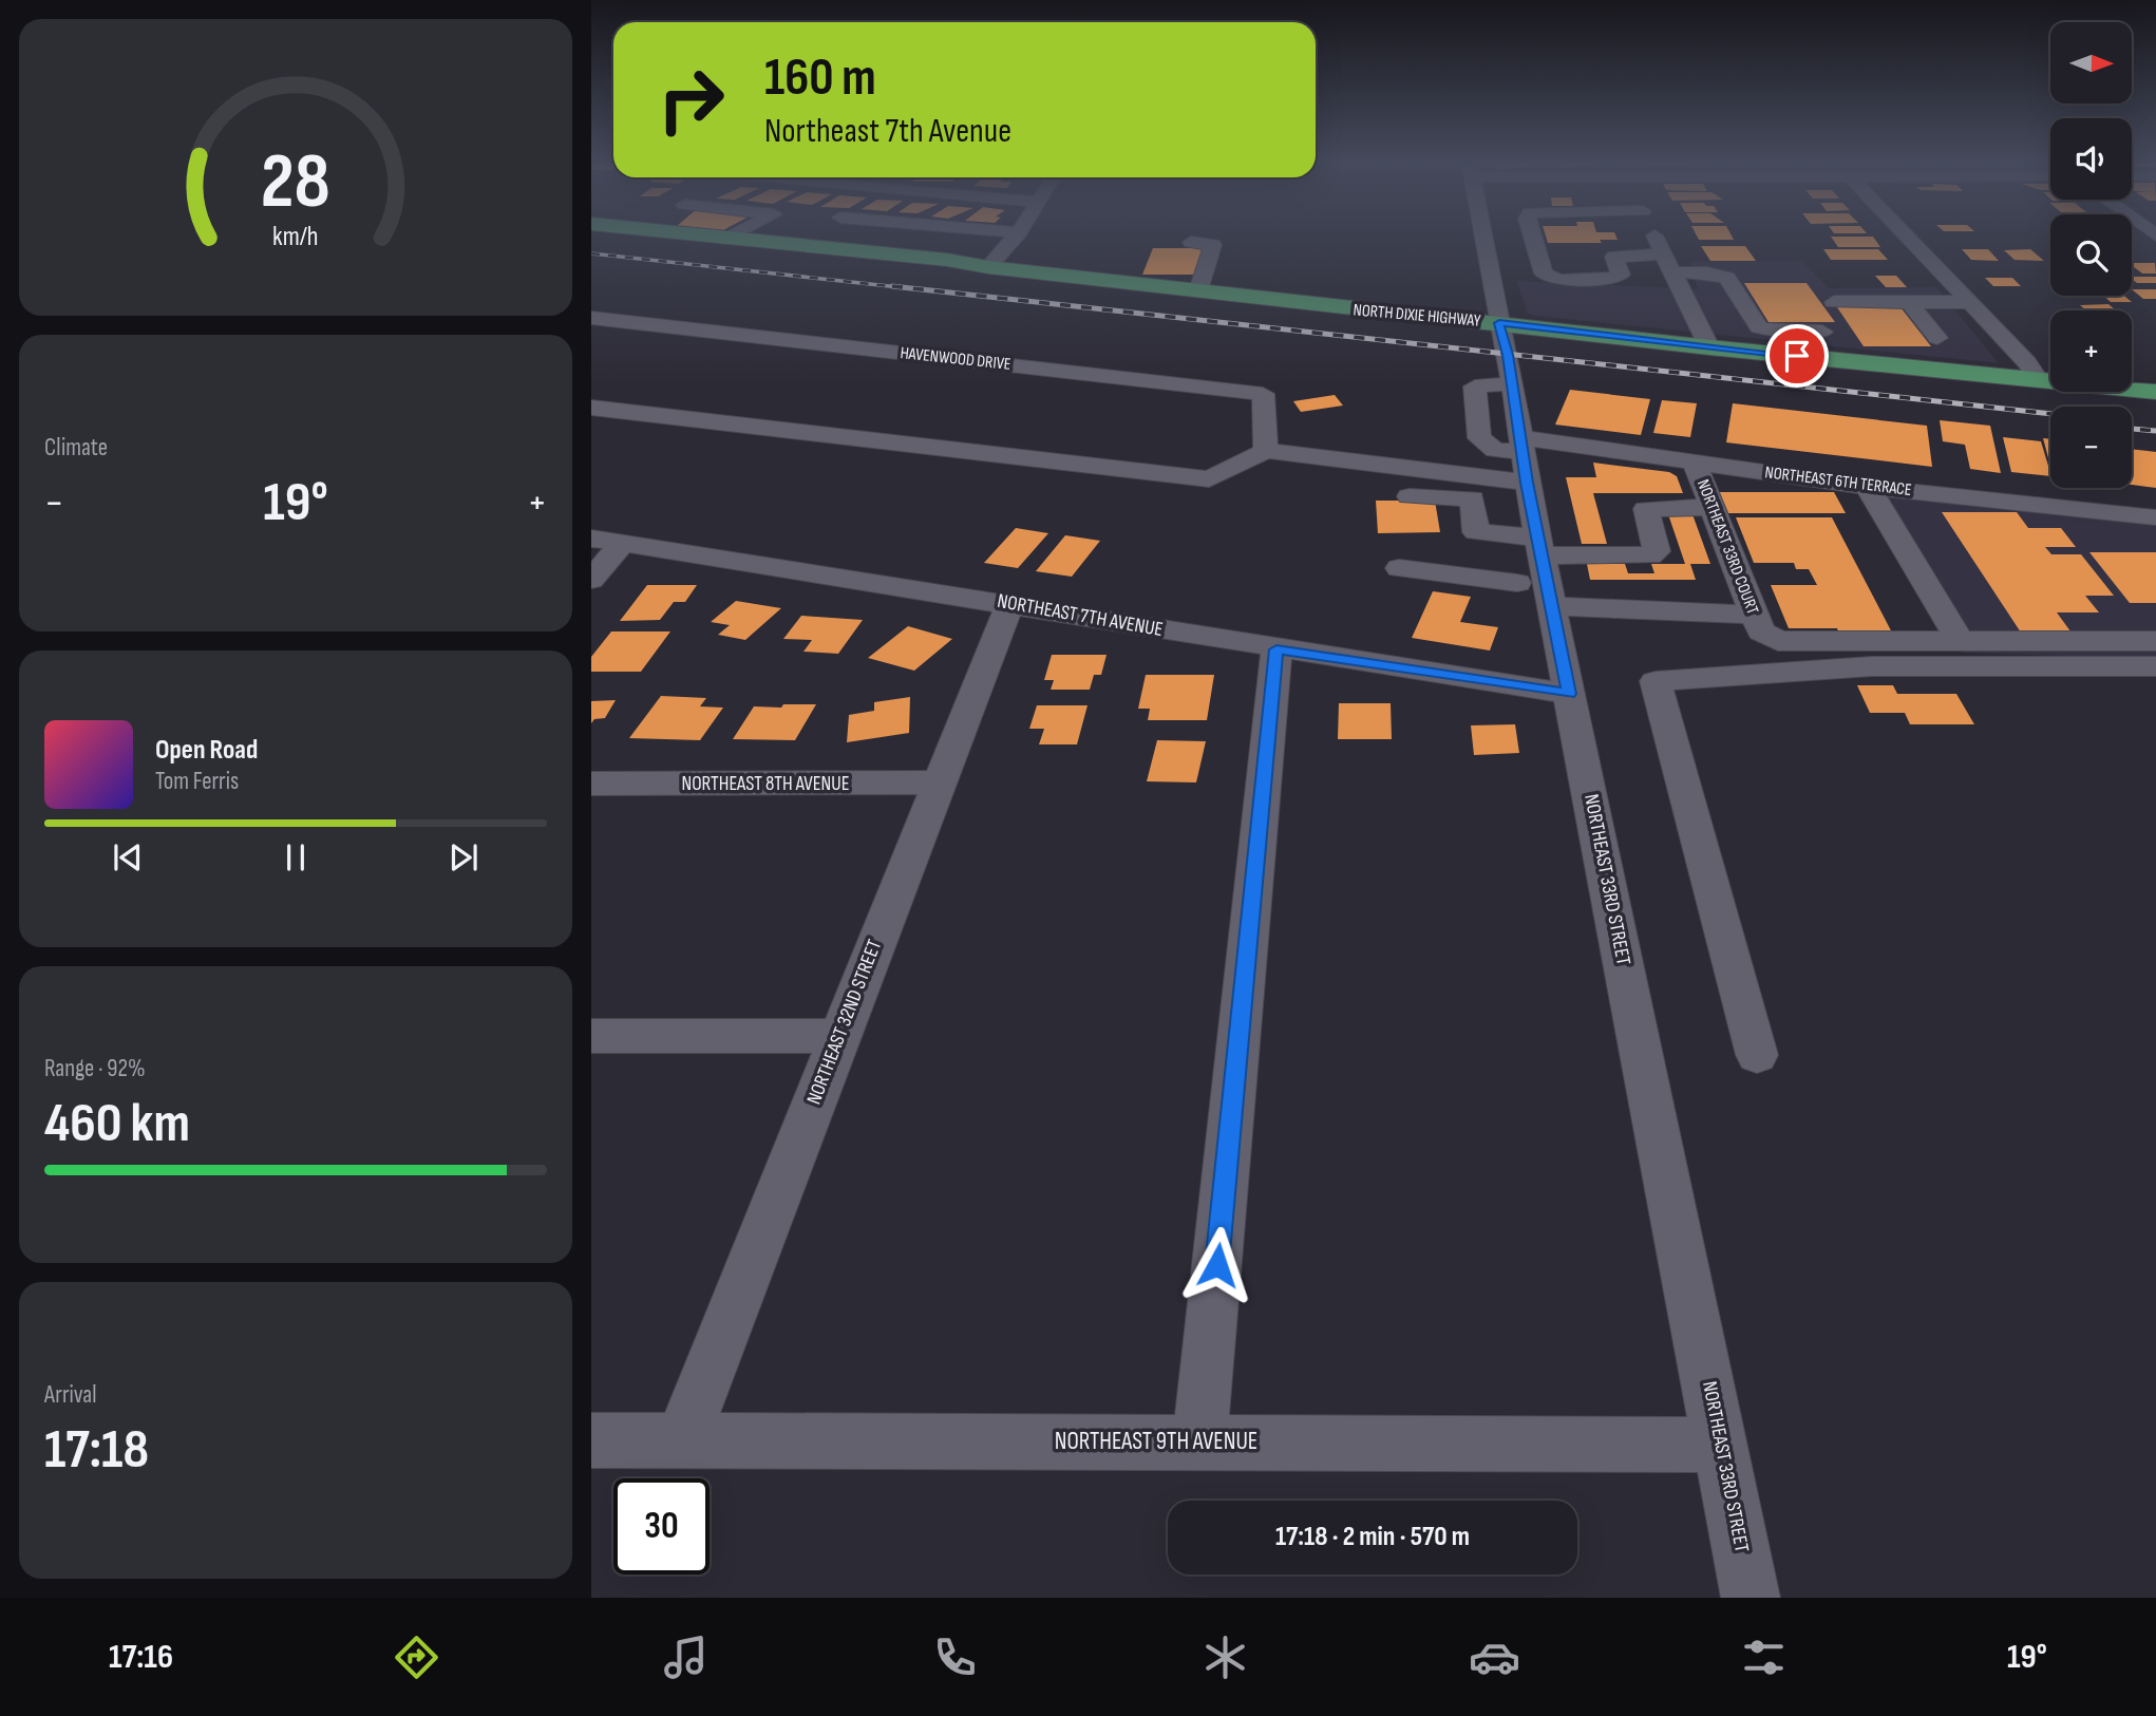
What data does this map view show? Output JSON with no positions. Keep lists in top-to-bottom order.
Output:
{
  "streets": {
    "main road": ["NORTH DIXIE HIGHWAY"],
    "street": [
      "HAVENWOOD DRIVE",
      "NORTHEAST 6TH TERRACE",
      "NORTHEAST 33RD COURT",
      "NORTHEAST 7TH AVENUE",
      "NORTHEAST 8TH AVENUE",
      "NORTHEAST 33RD STREET",
      "NORTHEAST 32ND STREET",
      "NORTHEAST 9TH AVENUE"
    ]
  },
  "crossings": [
    ["NORTH DIXIE HIGHWAY", "NORTHEAST 33RD STREET"],
    ["NORTHEAST 6TH TERRACE", "NORTHEAST 33RD COURT"],
    ["NORTHEAST 6TH TERRACE", "NORTHEAST 33RD STREET"],
    ["NORTHEAST 7TH AVENUE", "NORTHEAST 33RD STREET"],
    ["NORTHEAST 7TH AVENUE", "NORTHEAST 32ND STREET"],
    ["NORTHEAST 8TH AVENUE", "NORTHEAST 32ND STREET"],
    ["NORTHEAST 33RD STREET", "NORTHEAST 9TH AVENUE"],
    ["NORTHEAST 32ND STREET", "NORTHEAST 9TH AVENUE"]
  ],
  "north": "right",
  "page": {
    "map_buttons": ["+", "−"],
    "turn": ["160 m", "Northeast 7th Avenue"],
    "tile": [
      "Climate",
      ["Range · 92%", "460 km"],
      ["Arrival", "17:18"]
    ],
    "heat": ["−", "19°", "+"],
    "song": ["Open Road", "Tom Ferris"],
    "limit": "30",
    "trip": "17:18 · 2 min · 570 m",
    "tabs": ["17:16", "19°"],
    "gauge": ["28", "km/h"]
  }
}
